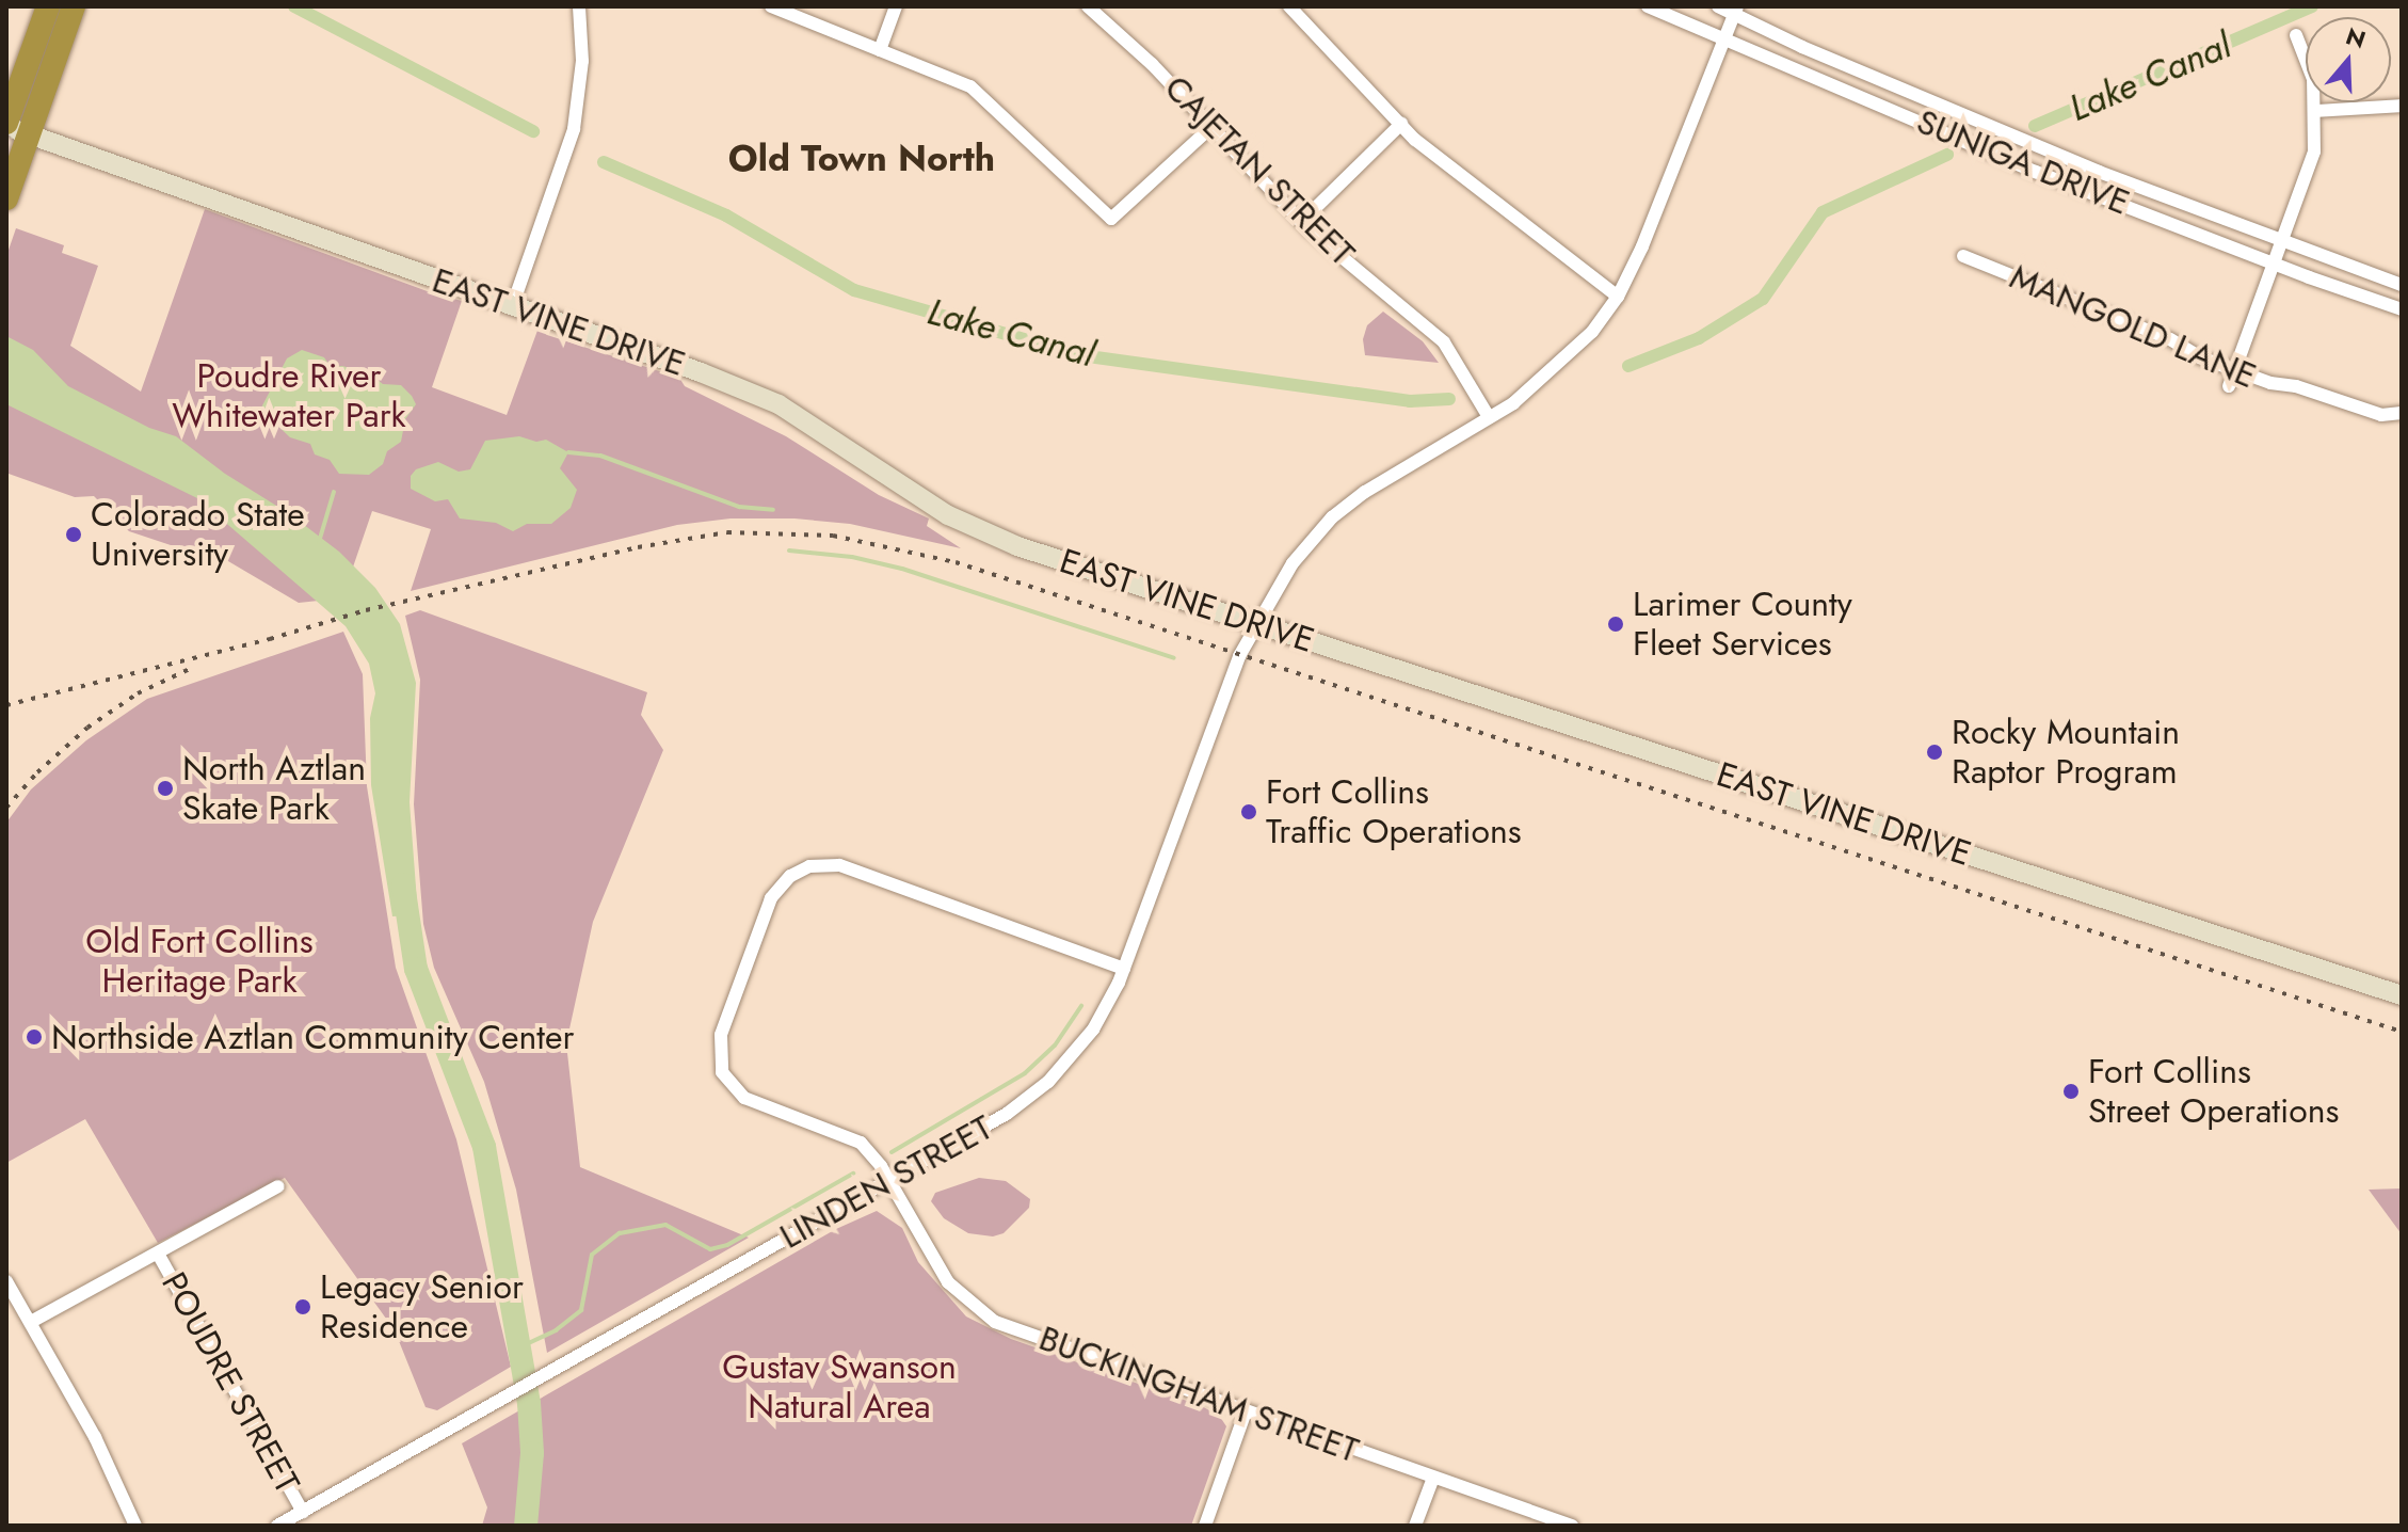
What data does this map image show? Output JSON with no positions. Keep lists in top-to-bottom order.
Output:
{
  "streets": {
    "main road": ["EAST VINE DRIVE"],
    "street": [
      "SUNIGA DRIVE",
      "CAJETAN STREET",
      "MANGOLD LANE",
      "LINDEN STREET",
      "POUDRE STREET",
      "BUCKINGHAM STREET"
    ]
  },
  "crossings": [
    ["SUNIGA DRIVE", "LINDEN STREET"],
    ["CAJETAN STREET", "LINDEN STREET"],
    ["EAST VINE DRIVE", "LINDEN STREET"],
    ["LINDEN STREET", "POUDRE STREET"],
    ["LINDEN STREET", "BUCKINGHAM STREET"]
  ],
  "districts": ["Old Town North"],
  "water": ["Lake Canal"],
  "parks": ["Poudre River Whitewater Park", "Old Fort Collins Heritage Park", "Gustav Swanson Natural Area"],
  "places": [
    "Colorado State University",
    "Larimer County Fleet Services",
    "Rocky Mountain Raptor Program",
    "North Aztlan Skate Park",
    "Fort Collins Traffic Operations",
    "Northside Aztlan Community Center",
    "Fort Collins Street Operations",
    "Legacy Senior Residence"
  ],
  "north": "top"
}
